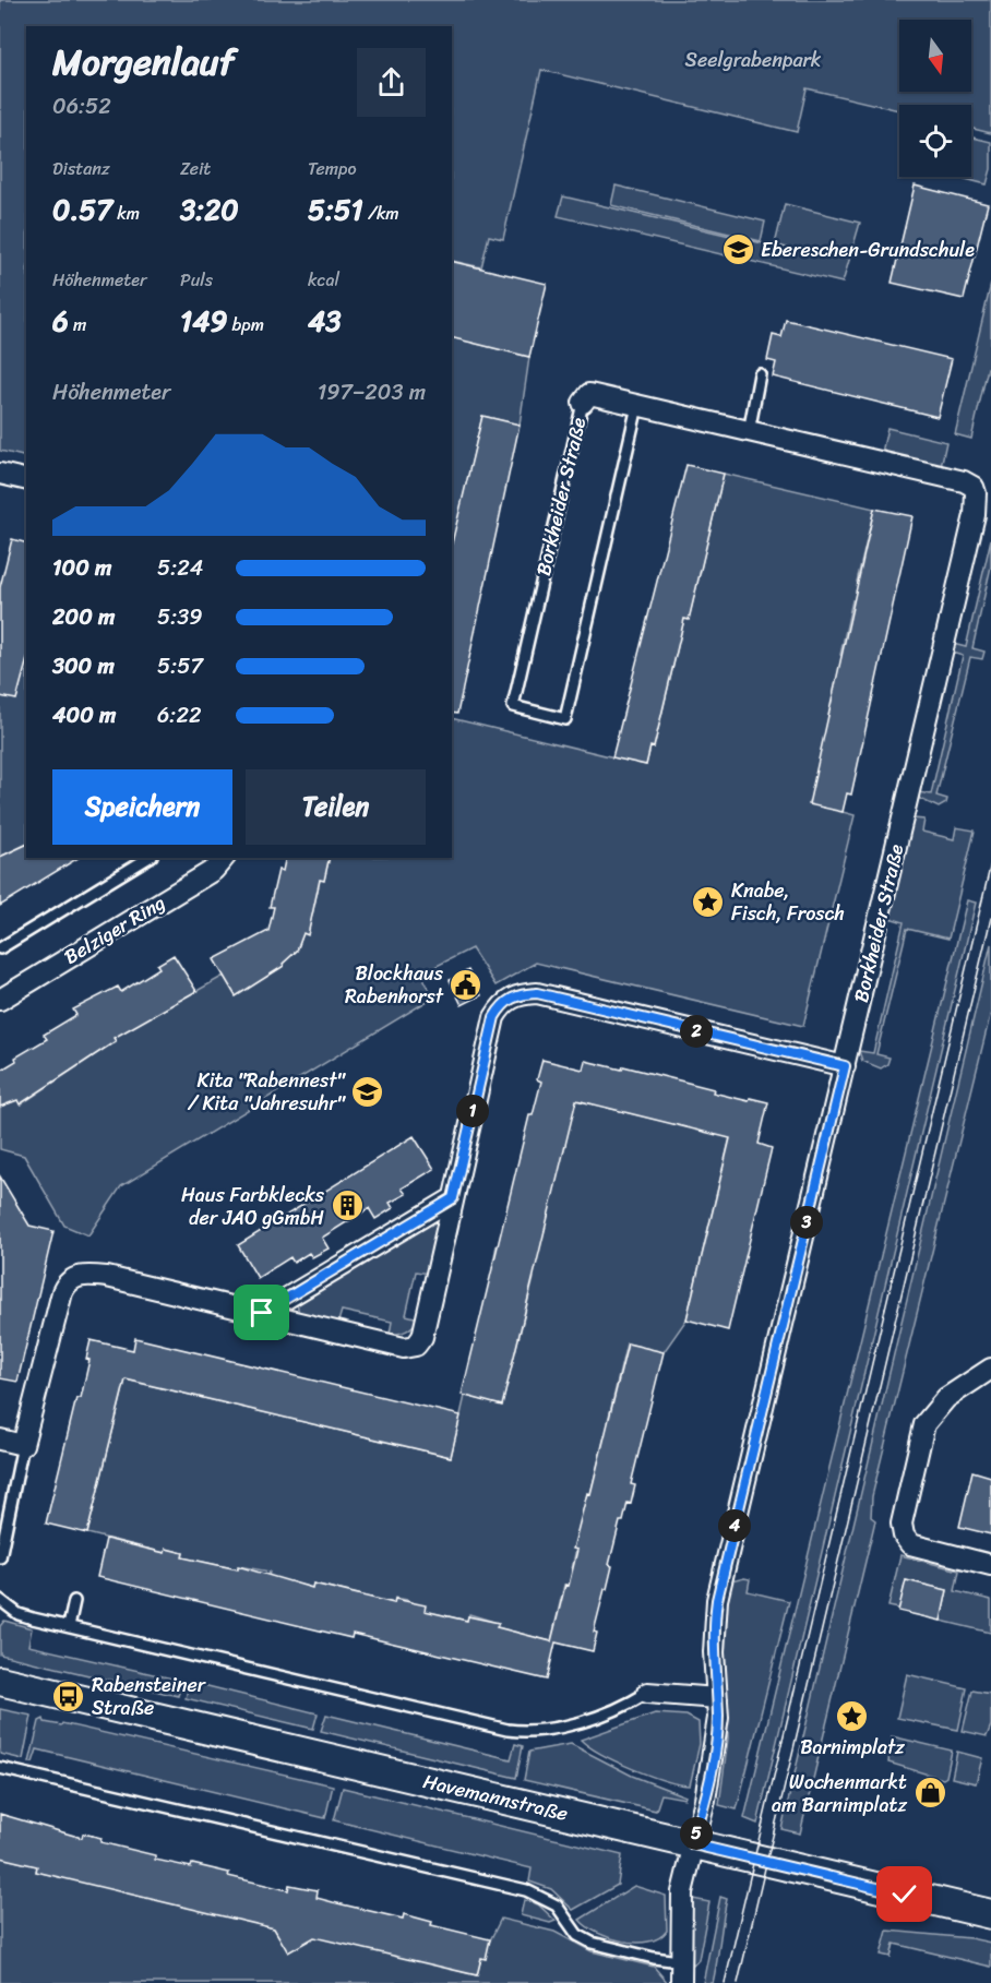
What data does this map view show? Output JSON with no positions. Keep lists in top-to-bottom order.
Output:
{
  "streets": {
    "main road": ["Havemannstraße"],
    "street": ["Borkheider Straße", "Belziger Ring"]
  },
  "parks": ["Seelgrabenpark"],
  "places": {
    "school or university": ["Ebereschen-Grundschule", "Kita \"Rabennest\" / Kita \"Jahresuhr\""],
    "place": ["Knabe, Fisch, Frosch", "Barnimplatz"],
    "public building": ["Blockhaus Rabenhorst"],
    "building": ["Haus Farbklecks der JAO gGmbH"],
    "bus stop": ["Rabensteiner Straße"],
    "shop": ["Wochenmarkt am Barnimplatz"]
  },
  "north": "bottom",
  "page": {
    "heading": ["Morgenlauf", "06:52"],
    "stats": [
      ["Distanz", "0.57 km"],
      ["Zeit", "3:20"],
      ["Tempo", "5:51 /km"],
      ["Höhenmeter", "6 m"],
      ["Puls", "149 bpm"],
      ["kcal", "43"]
    ],
    "chart": ["Höhenmeter", "197–203 m"],
    "list": [
      {
        "name": "100 m",
        "note": "5:24"
      },
      {
        "name": "200 m",
        "note": "5:39"
      },
      {
        "name": "300 m",
        "note": "5:57"
      },
      {
        "name": "400 m",
        "note": "6:22"
      }
    ],
    "buttons": ["Speichern", "Teilen"],
    "pins": [
      "2",
      "1",
      "3",
      "4",
      "5"
    ]
  }
}
